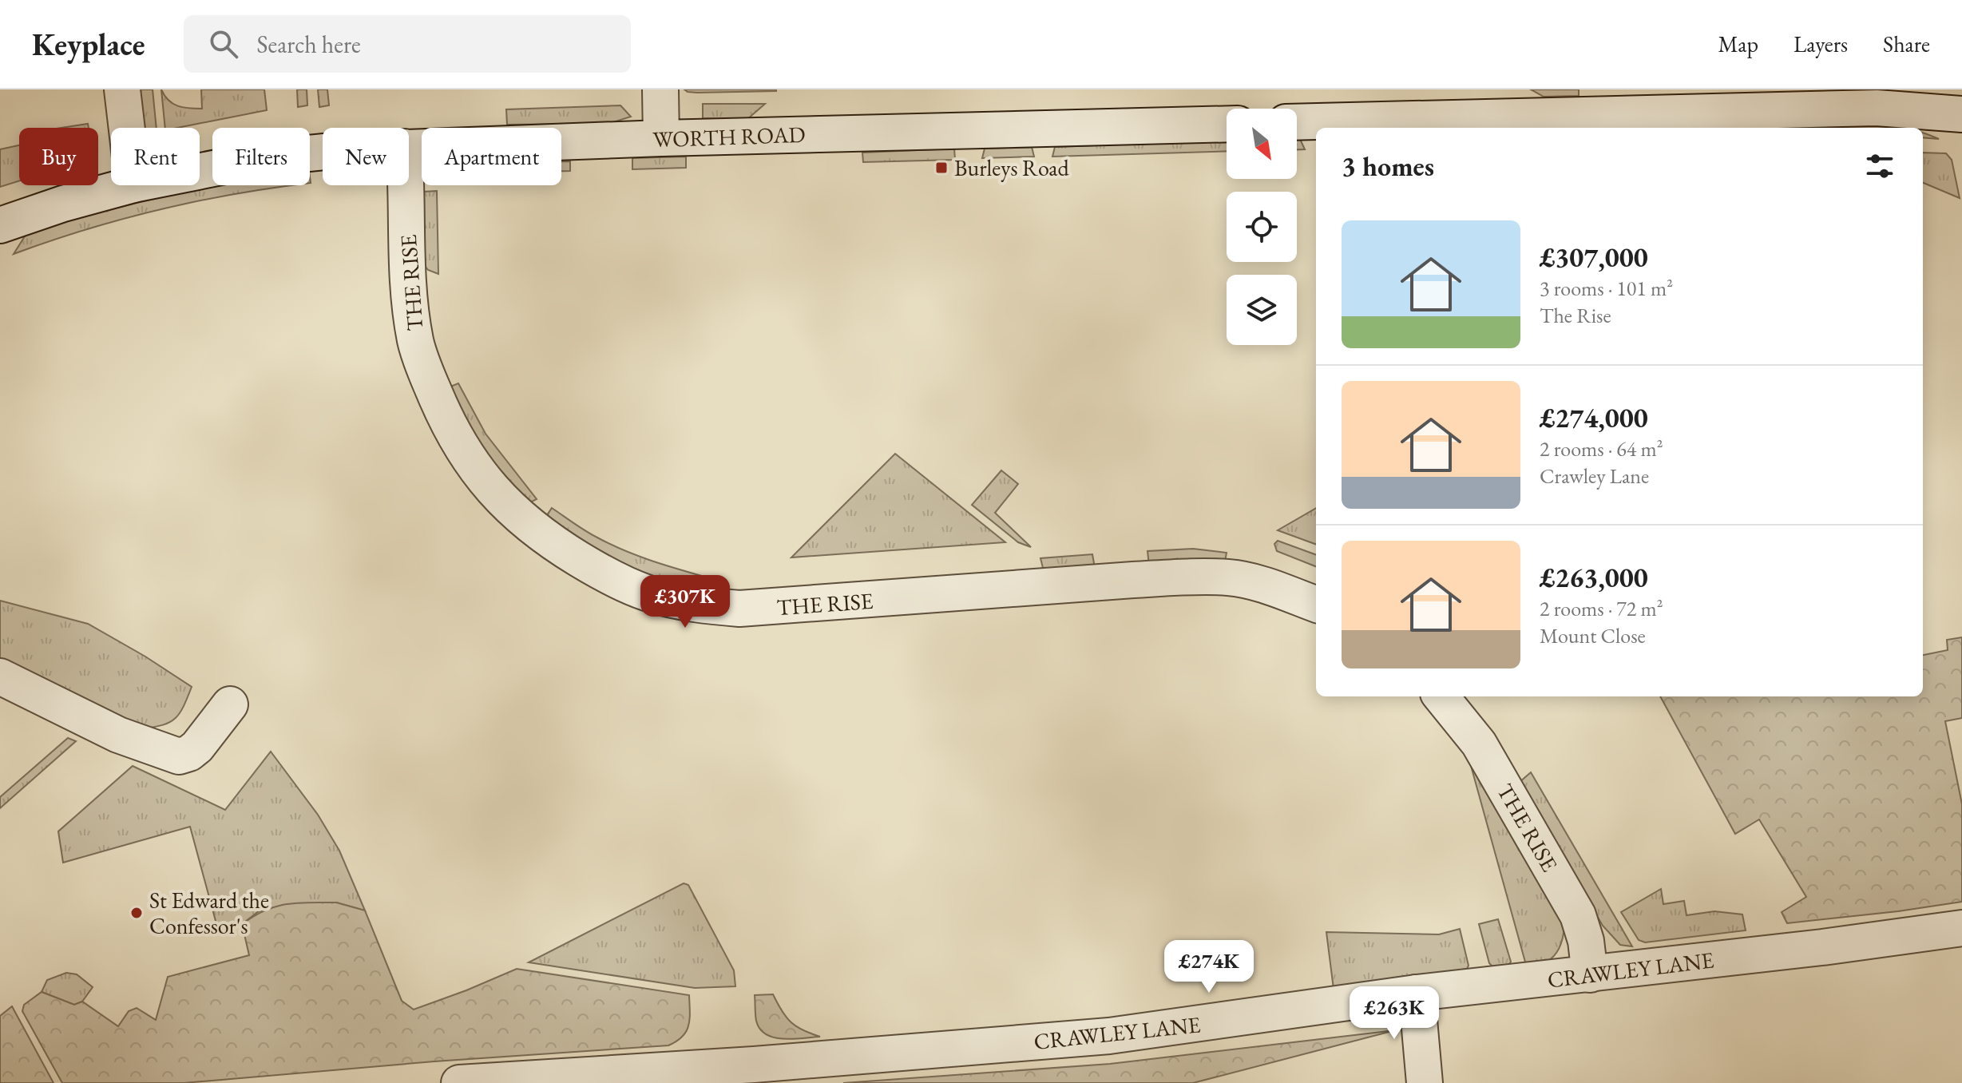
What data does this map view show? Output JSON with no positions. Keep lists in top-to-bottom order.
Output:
{
  "streets": {
    "street": ["WORTH ROAD", "THE RISE", "CRAWLEY LANE"]
  },
  "crossings": [
    ["THE RISE", "CRAWLEY LANE"]
  ],
  "places": {
    "transit": ["Burleys Road"],
    "other": ["St Edward the Confessor's"]
  },
  "north": "bottom right",
  "page": {
    "header": "Keyplace",
    "search": "Search here",
    "nav": ["Map", "Layers", "Share"],
    "chip": [
      "Buy",
      "Rent",
      "Filters",
      "New",
      "Apartment"
    ],
    "heading": "3 homes",
    "list": [
      {
        "name": "£307,000",
        "note": "3 rooms · 101 m² · The Rise"
      },
      {
        "name": "£274,000",
        "note": "2 rooms · 64 m² · Crawley Lane"
      },
      {
        "name": "£263,000",
        "note": "2 rooms · 72 m² · Mount Close"
      }
    ],
    "price": ["£307K", "£274K", "£263K"]
  }
}
